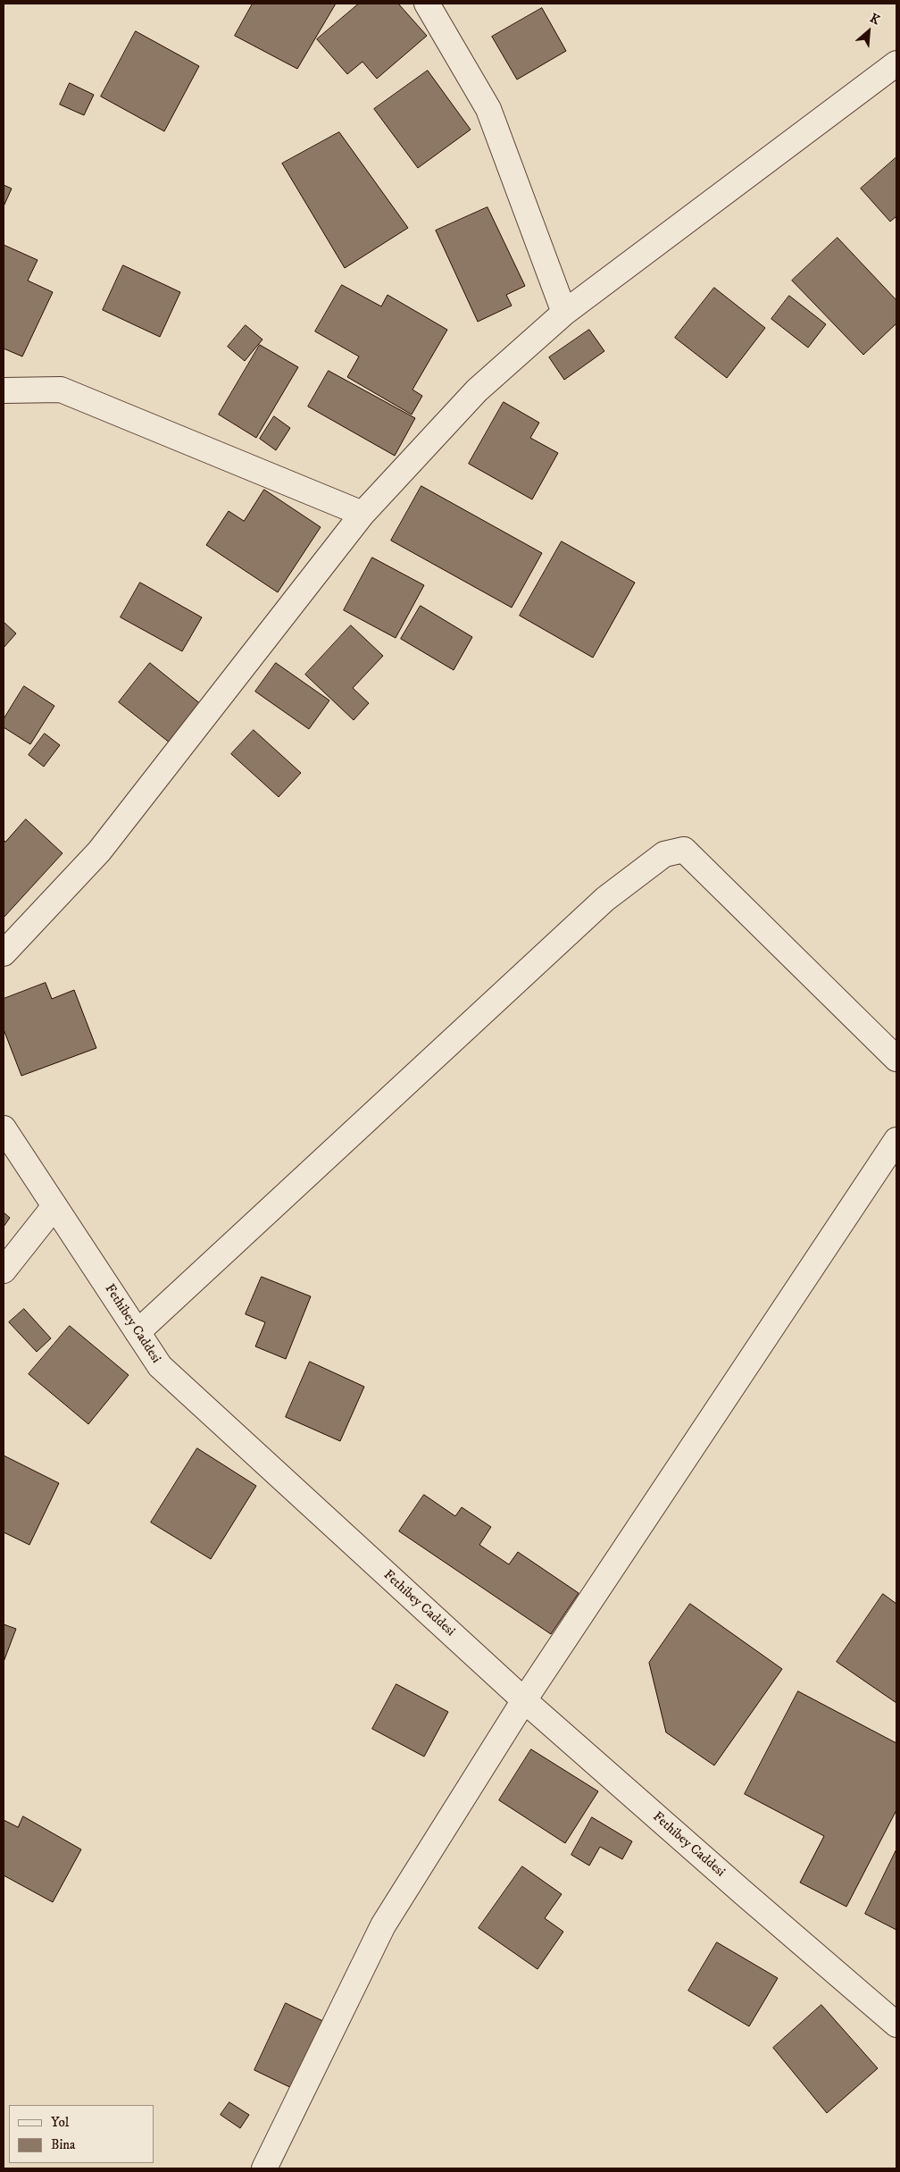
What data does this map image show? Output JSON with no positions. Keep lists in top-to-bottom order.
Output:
{
  "streets": {
    "street": ["Fethibey Caddesi"]
  },
  "legend": ["Yol", "Bina"],
  "north": "top right"
}
